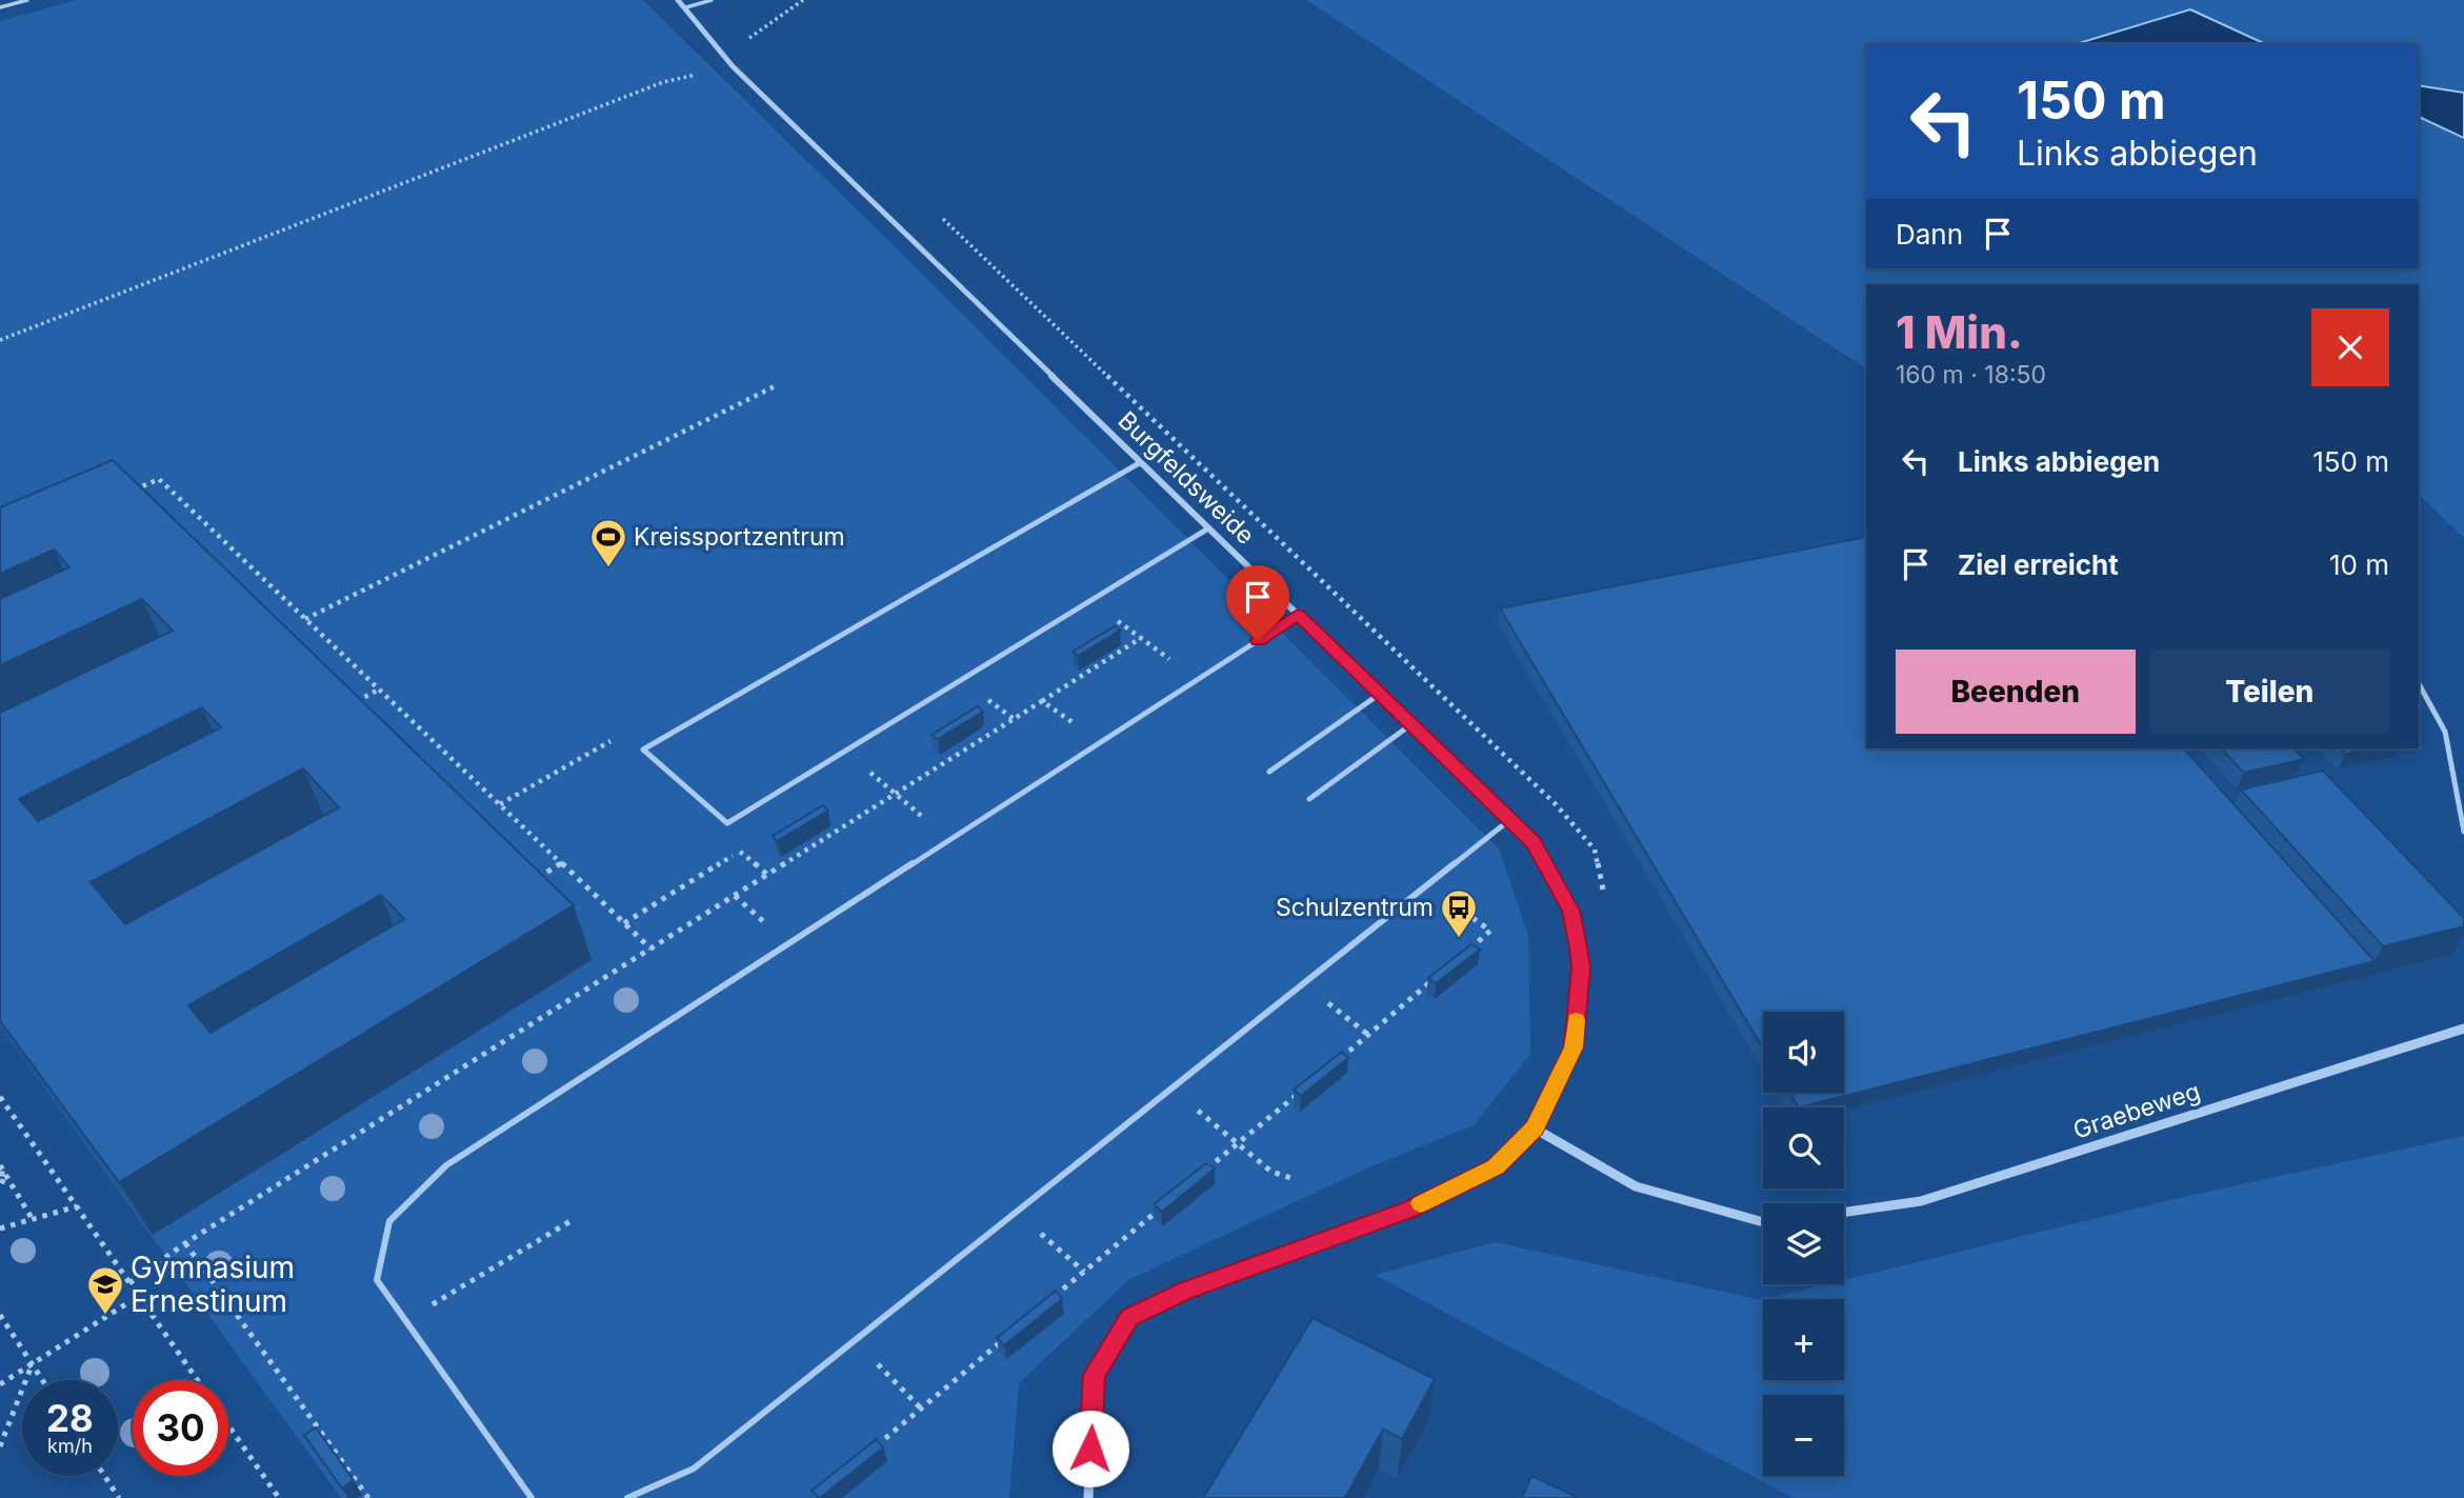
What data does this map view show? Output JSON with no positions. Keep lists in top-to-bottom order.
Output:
{
  "streets": {
    "street": ["Burgfeldsweide", "Graebeweg"]
  },
  "places": {
    "sports": ["Kreissportzentrum"],
    "bus stop": ["Schulzentrum"],
    "school or university": ["Gymnasium Ernestinum"]
  },
  "page": {
    "turn": ["150 m", "Links abbiegen"],
    "then": "Dann",
    "heading": ["1 Min.", "160 m · 18:50"],
    "list": [
      {
        "name": "Links abbiegen",
        "value": "150 m"
      },
      {
        "name": "Ziel erreicht",
        "value": "10 m"
      }
    ],
    "buttons": ["Beenden", "Teilen"],
    "map_buttons": ["+", "−"],
    "speed": "28 km/h",
    "limit": "30"
  }
}
